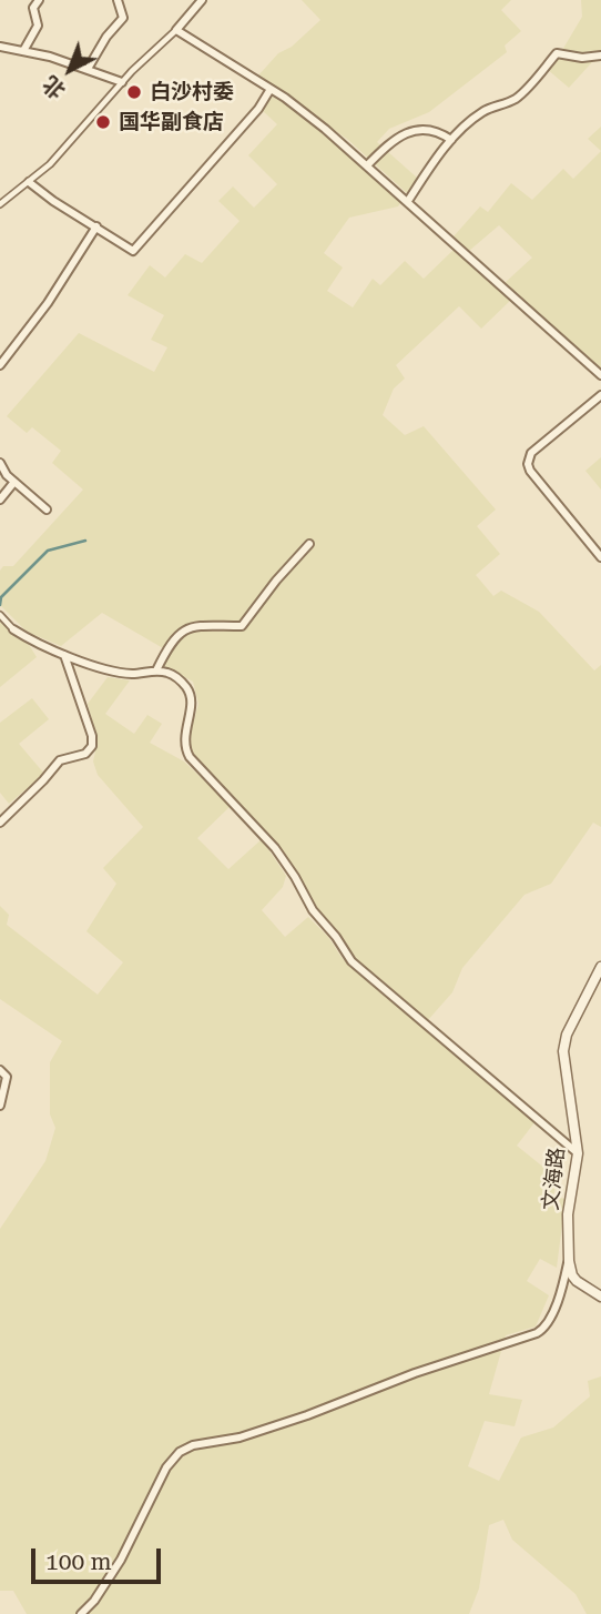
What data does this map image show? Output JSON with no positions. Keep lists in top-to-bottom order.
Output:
{
  "streets": {
    "street": ["文海路"]
  },
  "places": ["白沙村委", "国华副食店"],
  "scale_bar": "100 m",
  "north": "bottom left"
}
